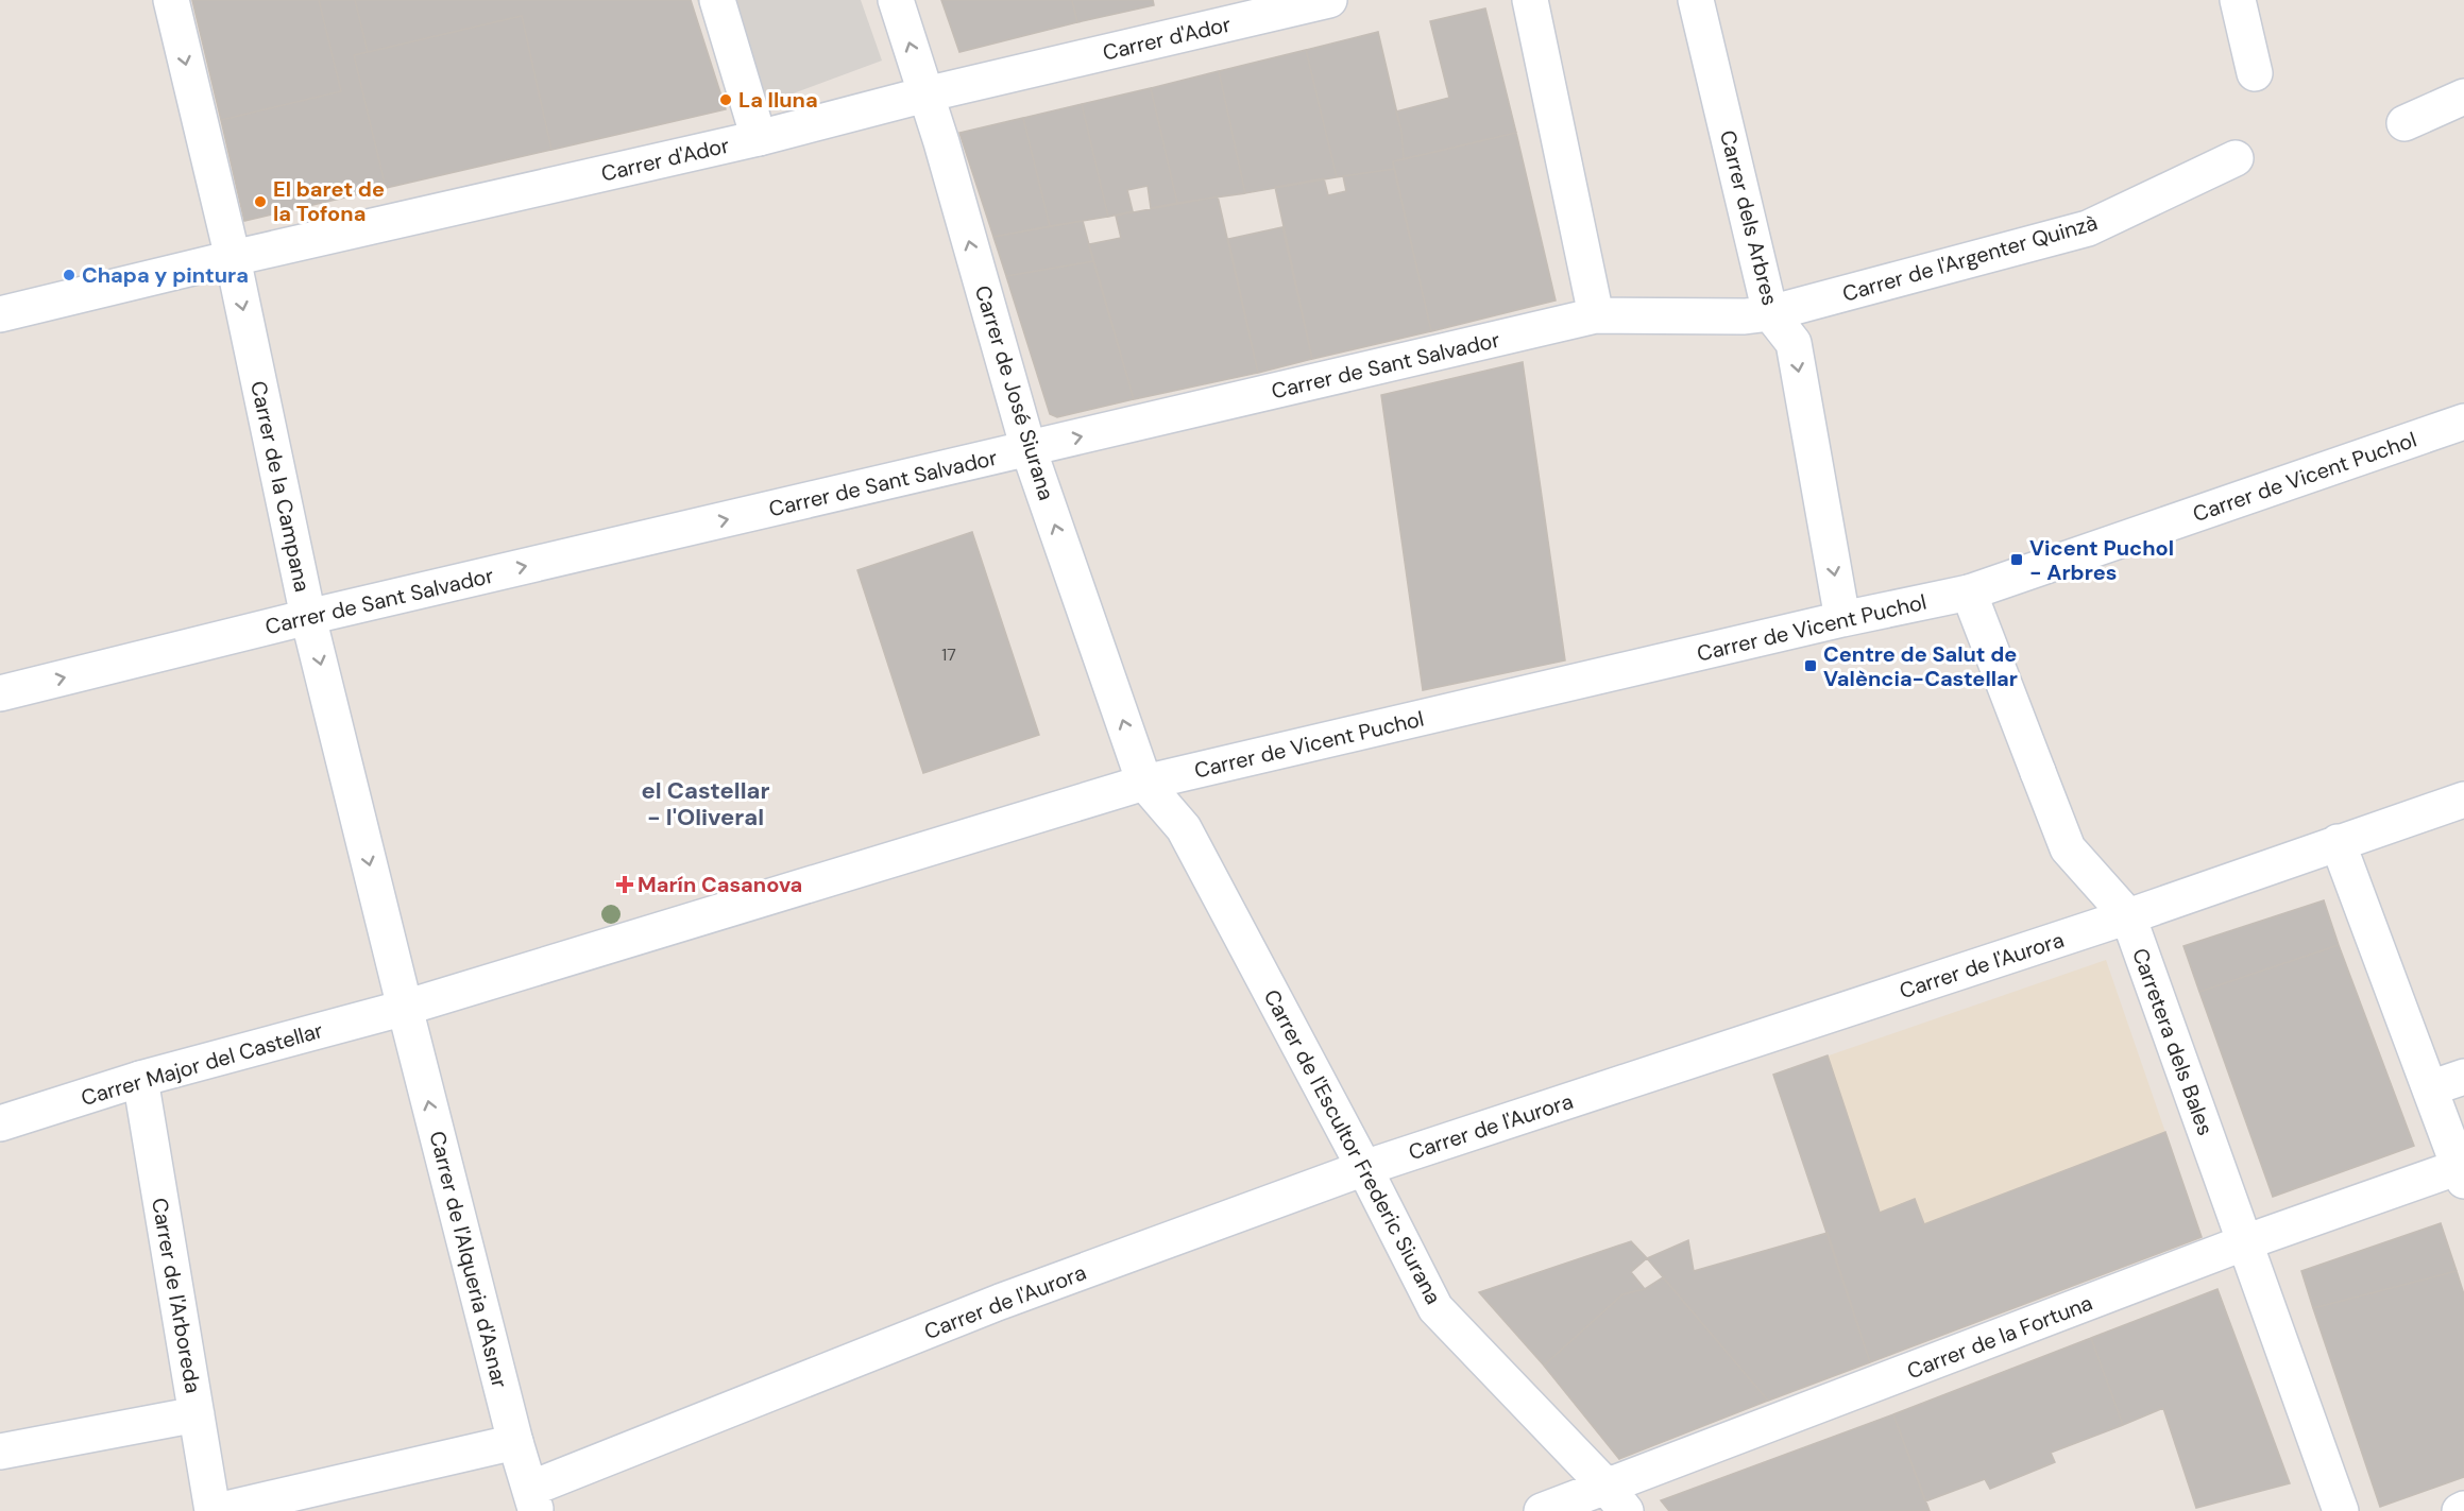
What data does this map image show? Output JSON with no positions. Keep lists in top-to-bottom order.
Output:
{
  "streets": {
    "street": [
      "Carrer d'Ador",
      "Carrer dels Arbres",
      "Carrer de l'Argenter Quinzà",
      "Carrer de Sant Salvador",
      "Carrer de José Siurana",
      "Carrer de Vicent Puchol",
      "Carrer de la Campana",
      "Carrer de l'Aurora",
      "Carretera dels Bales",
      "Carrer Major del Castellar",
      "Carrer de l'Escultor Frederic Siurana",
      "Carrer de l'Alqueria d'Asnar",
      "Carrer de l'Arboreda",
      "Carrer de la Fortuna"
    ]
  },
  "crossings": [
    ["Carrer d'Ador", "Carrer de José Siurana"],
    ["Carrer d'Ador", "Carrer de la Campana"],
    ["Carrer dels Arbres", "Carrer de l'Argenter Quinzà"],
    ["Carrer dels Arbres", "Carrer de Sant Salvador"],
    ["Carrer dels Arbres", "Carrer de Vicent Puchol"],
    ["Carrer de l'Argenter Quinzà", "Carrer de Sant Salvador"],
    ["Carrer de Sant Salvador", "Carrer de José Siurana"],
    ["Carrer de Sant Salvador", "Carrer de la Campana"],
    ["Carrer de José Siurana", "Carrer de Vicent Puchol"],
    ["Carrer de José Siurana", "Carrer de l'Escultor Frederic Siurana"],
    ["Carrer de Vicent Puchol", "Carrer de la Campana"],
    ["Carrer de Vicent Puchol", "Carretera dels Bales"],
    ["Carrer de Vicent Puchol", "Carrer Major del Castellar"],
    ["Carrer de Vicent Puchol", "Carrer de l'Escultor Frederic Siurana"],
    ["Carrer de Vicent Puchol", "Carrer de l'Alqueria d'Asnar"],
    ["Carrer de la Campana", "Carrer Major del Castellar"],
    ["Carrer de la Campana", "Carrer de l'Alqueria d'Asnar"],
    ["Carrer de l'Aurora", "Carretera dels Bales"],
    ["Carrer de l'Aurora", "Carrer de l'Escultor Frederic Siurana"],
    ["Carrer de l'Aurora", "Carrer de l'Alqueria d'Asnar"],
    ["Carretera dels Bales", "Carrer de la Fortuna"],
    ["Carrer Major del Castellar", "Carrer de l'Alqueria d'Asnar"],
    ["Carrer Major del Castellar", "Carrer de l'Arboreda"],
    ["Carrer de l'Escultor Frederic Siurana", "Carrer de la Fortuna"]
  ],
  "one_way": [
    "Carrer dels Arbres",
    "Carrer de Sant Salvador",
    "Carrer de José Siurana",
    "Carrer de la Campana",
    "Carrer de l'Alqueria d'Asnar"
  ],
  "districts": ["el Castellar - l'Oliveral"],
  "places": {
    "other": ["La lluna", "El baret de la Tofona", "Chapa y pintura"],
    "transit": ["Vicent Puchol - Arbres", "Centre de Salut de València-Castellar"],
    "health": ["Marín Casanova"]
  },
  "house_numbers": ["17"]
}
